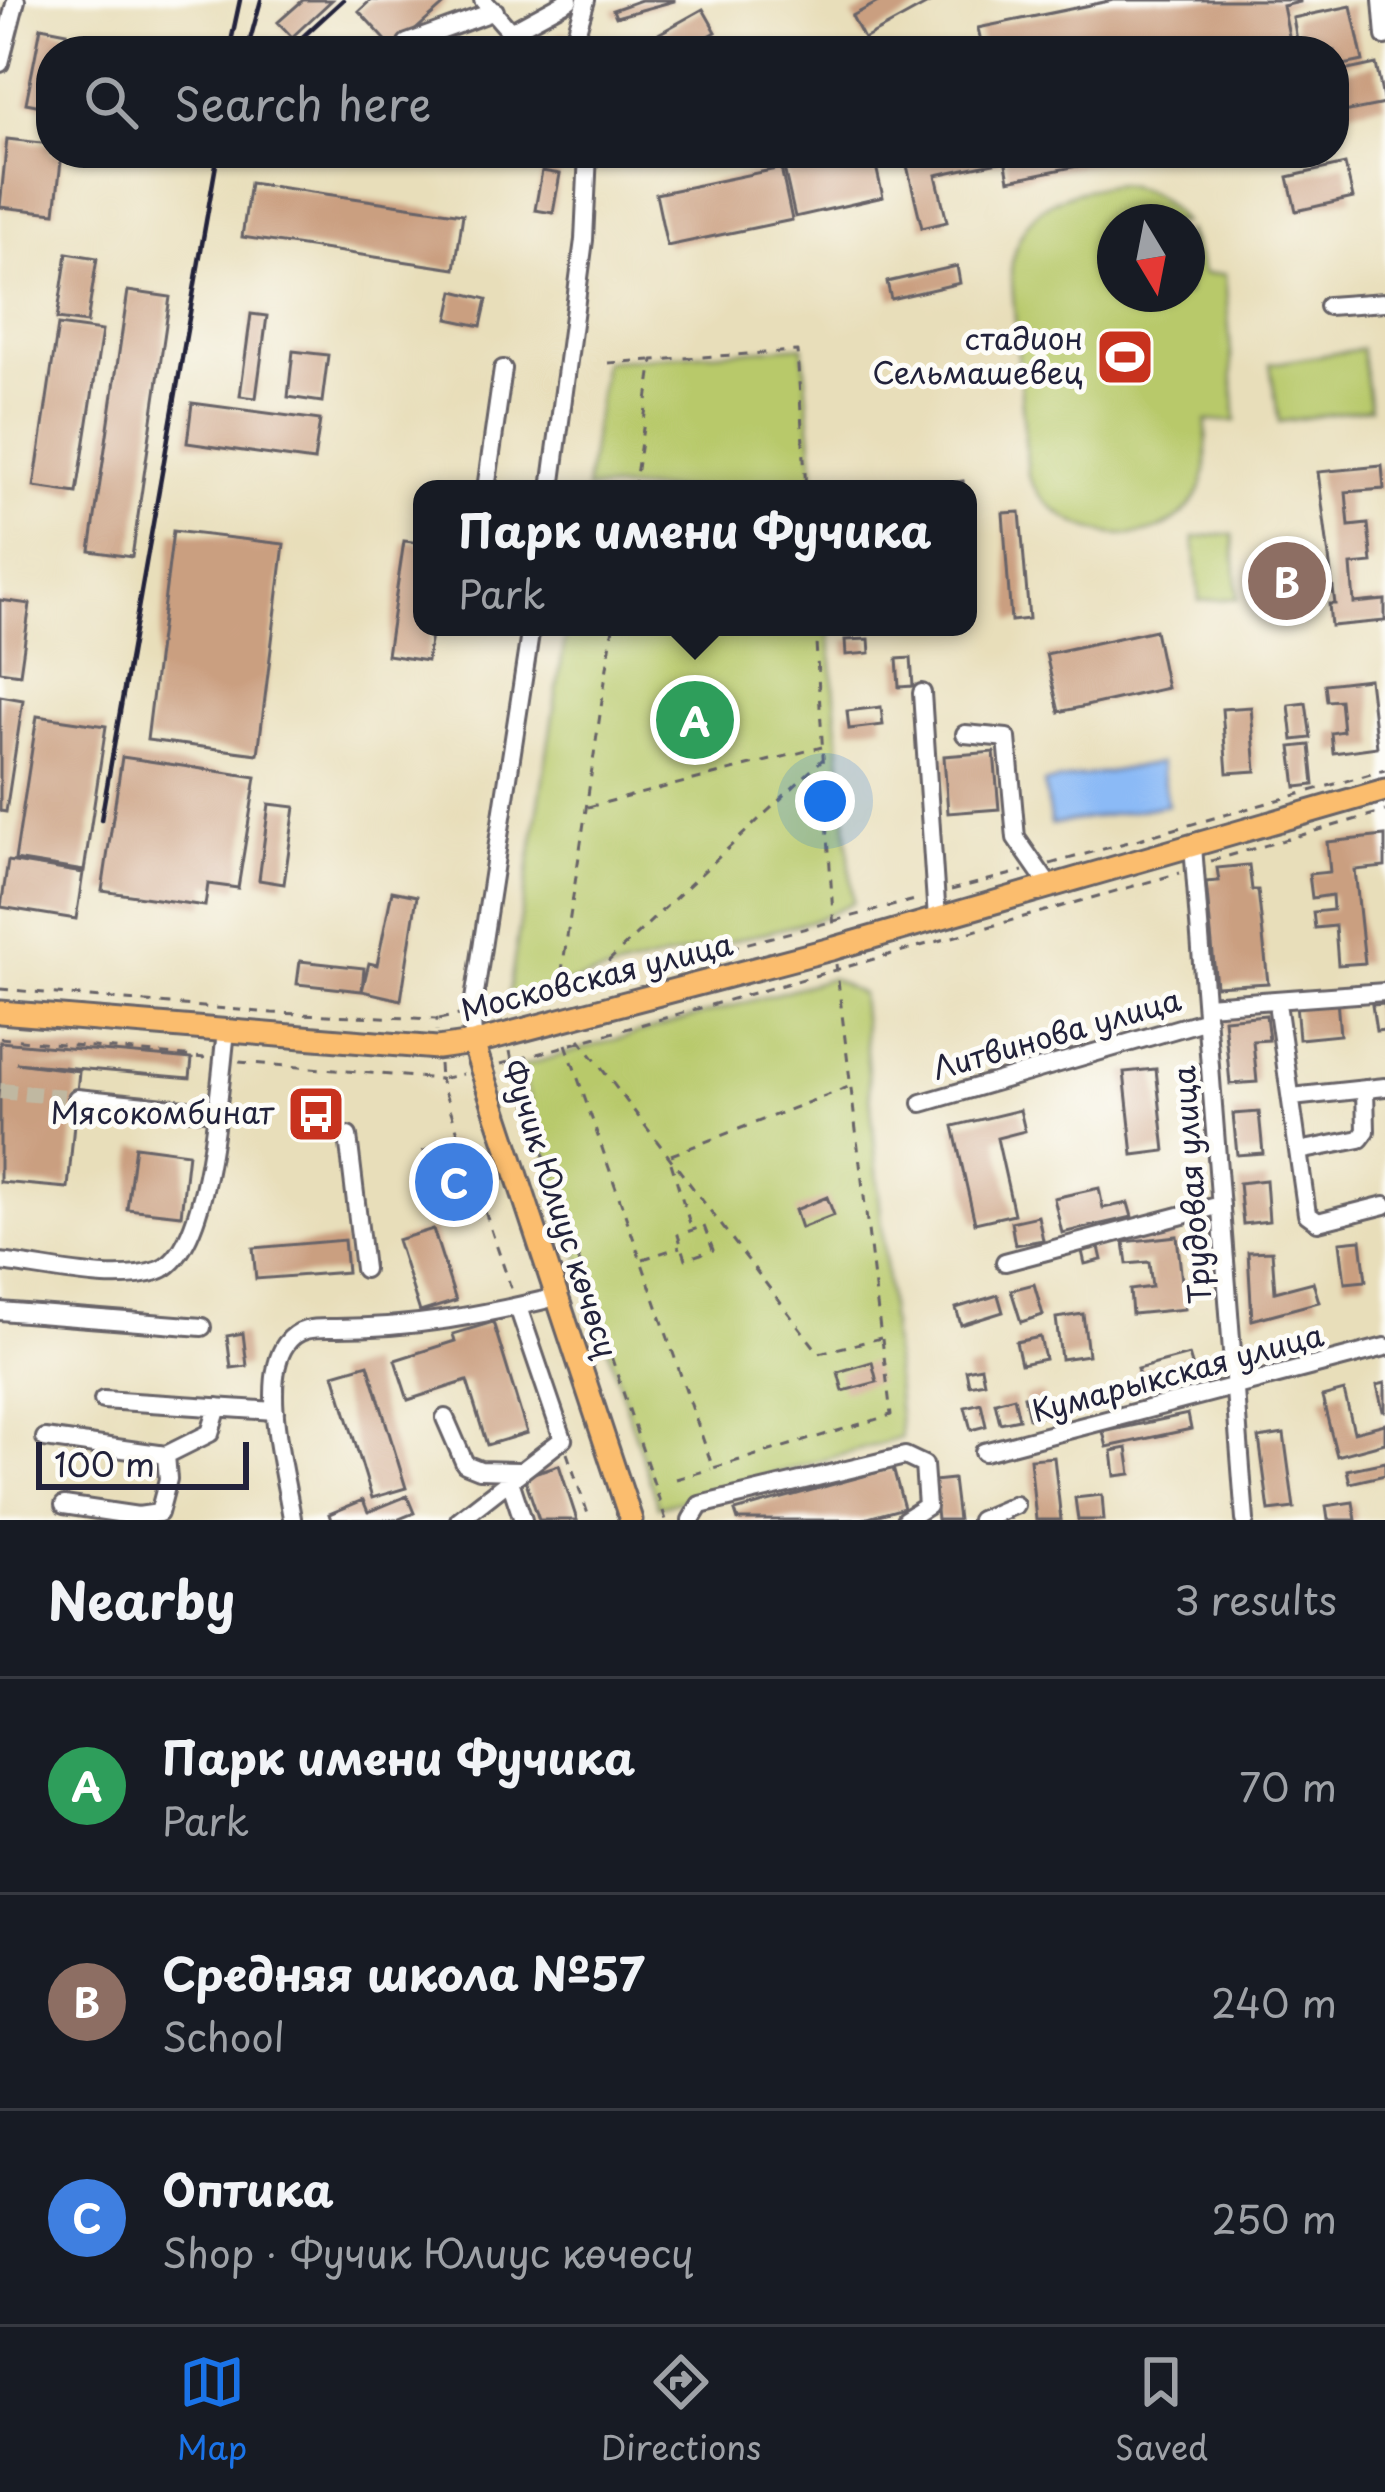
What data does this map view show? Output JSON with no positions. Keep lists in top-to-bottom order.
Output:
{
  "streets": {
    "main road": ["Московская улица", "Фучик Юлиус көчөсү"],
    "street": ["Литвинова улица", "Трудовая улица", "Кумарыкская улица"]
  },
  "crossings": [
    ["Московская улица", "Трудовая улица"],
    ["Московская улица", "Фучик Юлиус көчөсү"],
    ["Литвинова улица", "Трудовая улица"],
    ["Трудовая улица", "Кумарыкская улица"]
  ],
  "places": {
    "sports": ["стадион Сельмашевец"],
    "bus stop": ["Мясокомбинат"]
  },
  "scale_bar": "100 m",
  "north": "bottom",
  "page": {
    "search": "Search here",
    "popup": ["Парк имени Фучика", "Park"],
    "pins": ["B", "A", "C"],
    "scale": "100 m",
    "heading": ["Nearby", "3 results"],
    "list": [
      {
        "mark": "A",
        "name": "Парк имени Фучика",
        "note": "Park",
        "value": "70 m"
      },
      {
        "mark": "B",
        "name": "Средняя школа №57",
        "note": "School",
        "value": "240 m"
      },
      {
        "mark": "C",
        "name": "Оптика",
        "note": "Shop · Фучик Юлиус көчөсү",
        "value": "250 m"
      }
    ],
    "nav": ["Map", "Directions", "Saved"]
  }
}
